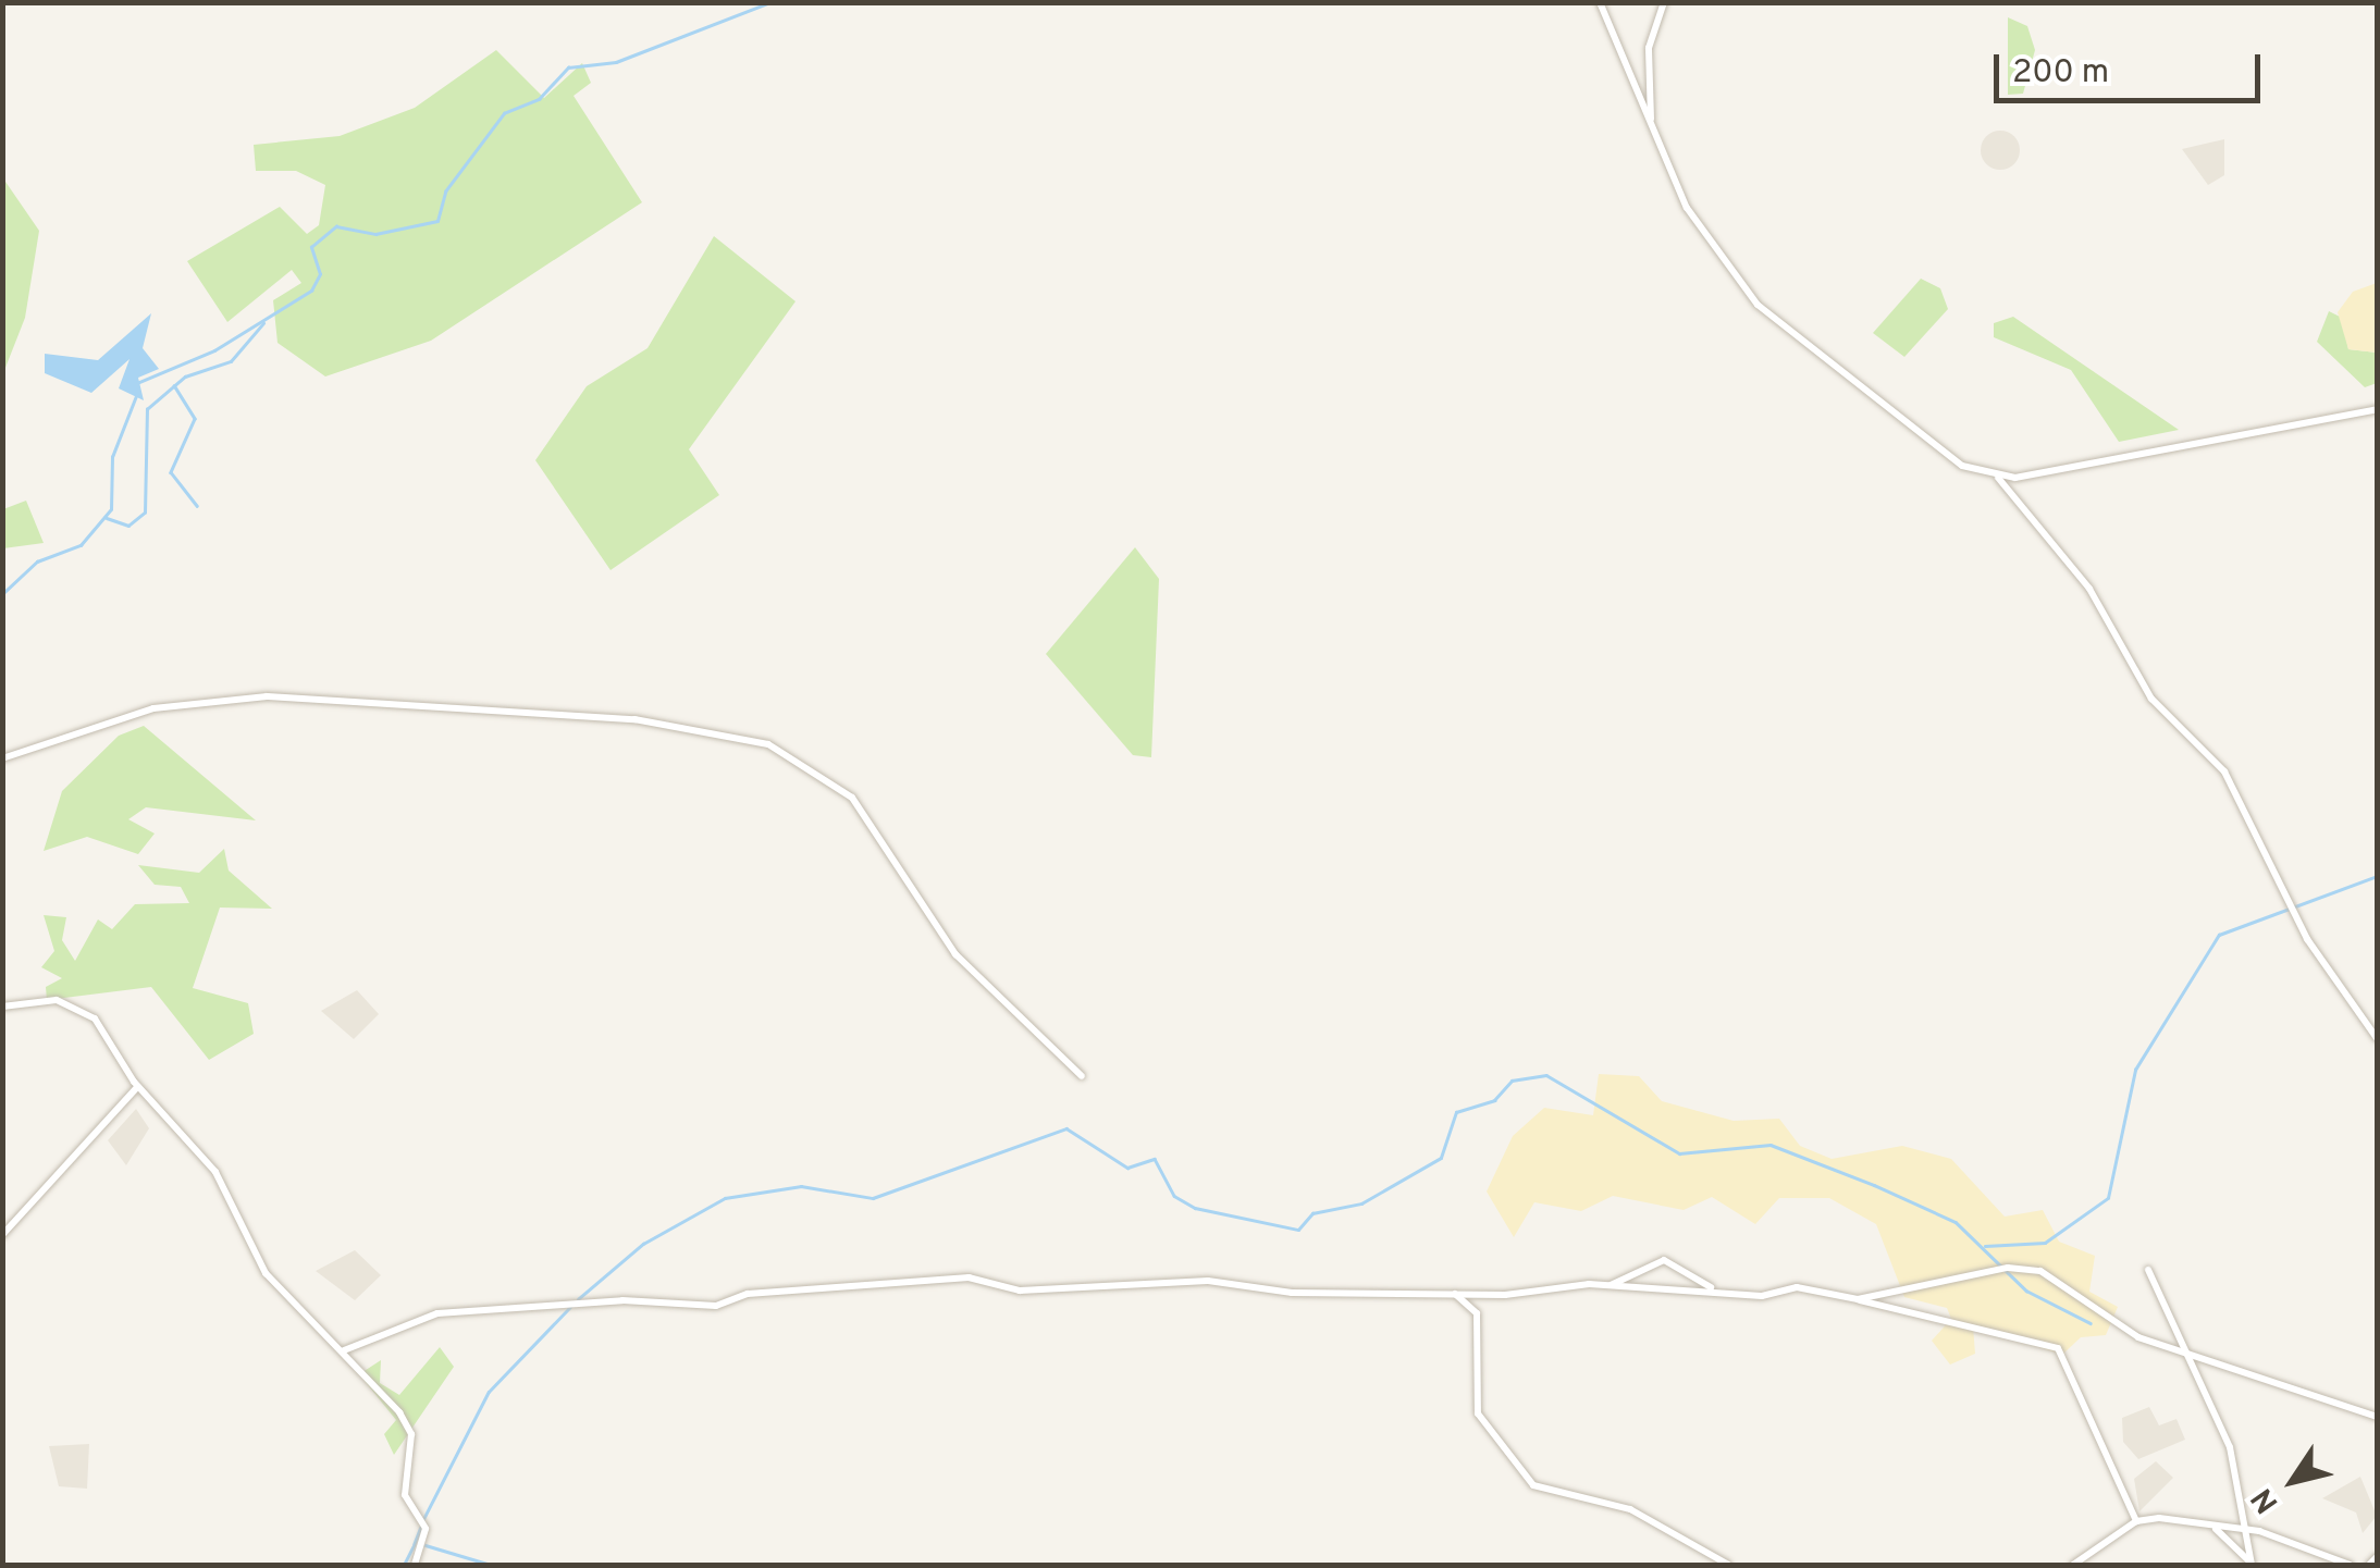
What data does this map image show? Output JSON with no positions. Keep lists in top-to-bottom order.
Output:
{
  "scale_bar": "200 m",
  "north": "bottom left"
}
